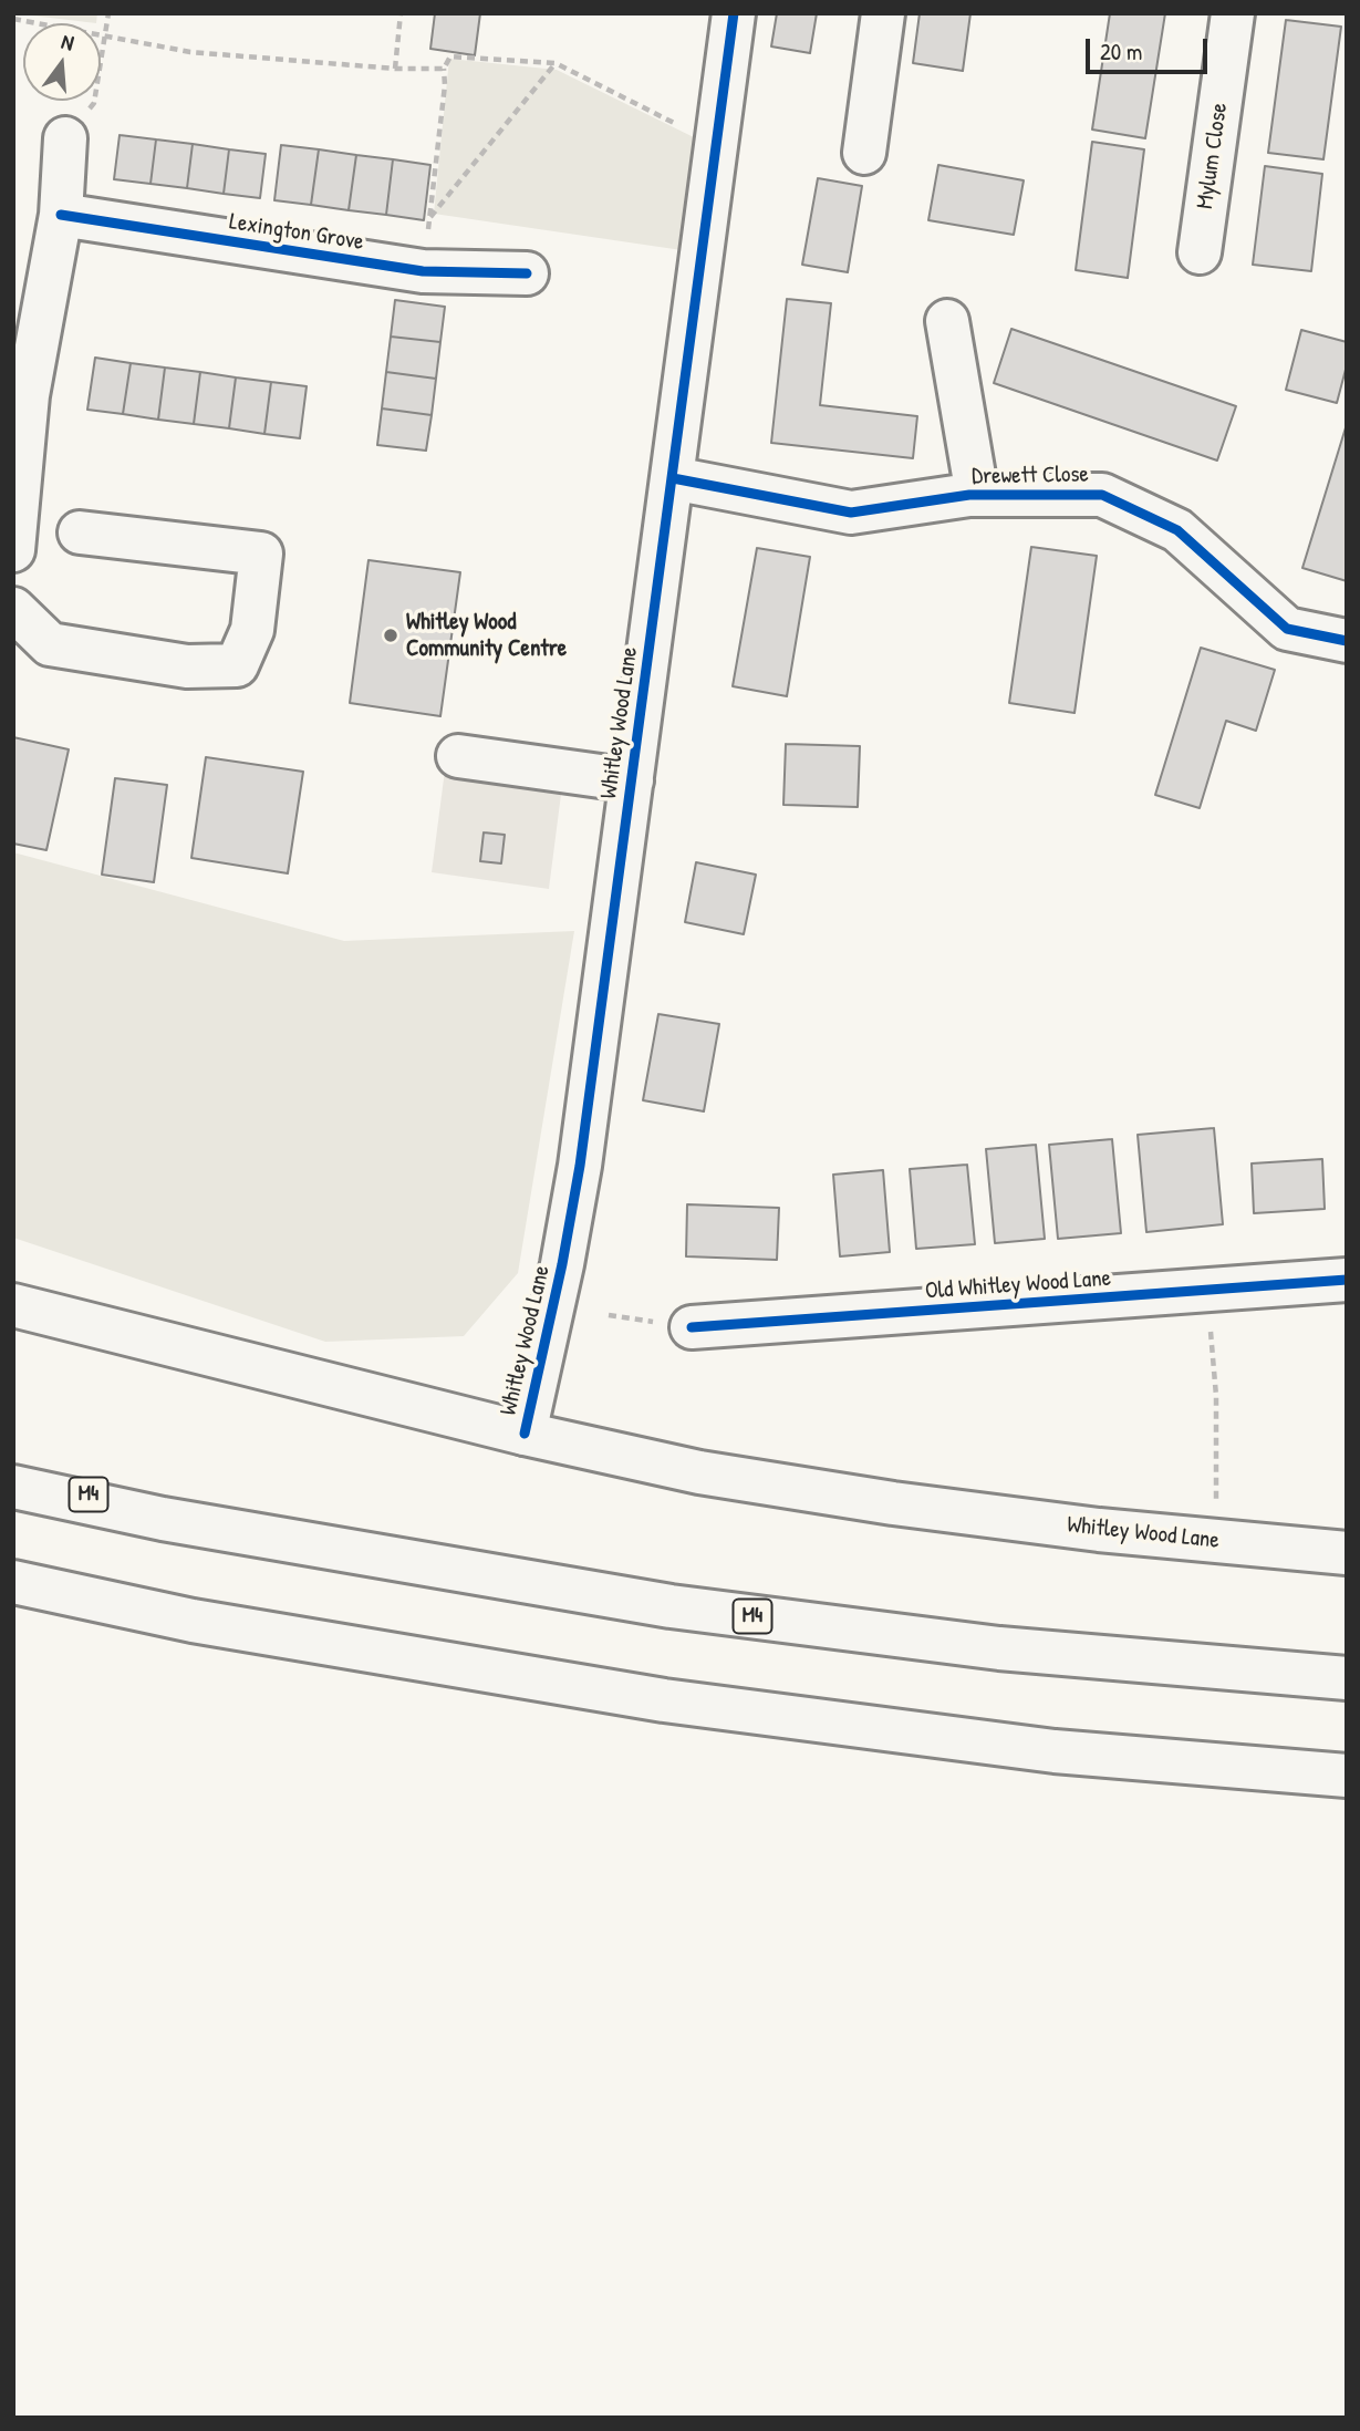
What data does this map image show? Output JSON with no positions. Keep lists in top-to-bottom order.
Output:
{
  "streets": {
    "main road": [
      "Mylum Close",
      "Lexington Grove",
      "Drewett Close",
      "Whitley Wood Lane",
      "Old Whitley Wood Lane",
      "M4"
    ]
  },
  "crossings": [
    ["Drewett Close", "Whitley Wood Lane"]
  ],
  "places": ["Whitley Wood Community Centre"],
  "scale_bar": "20 m",
  "north": "top"
}
